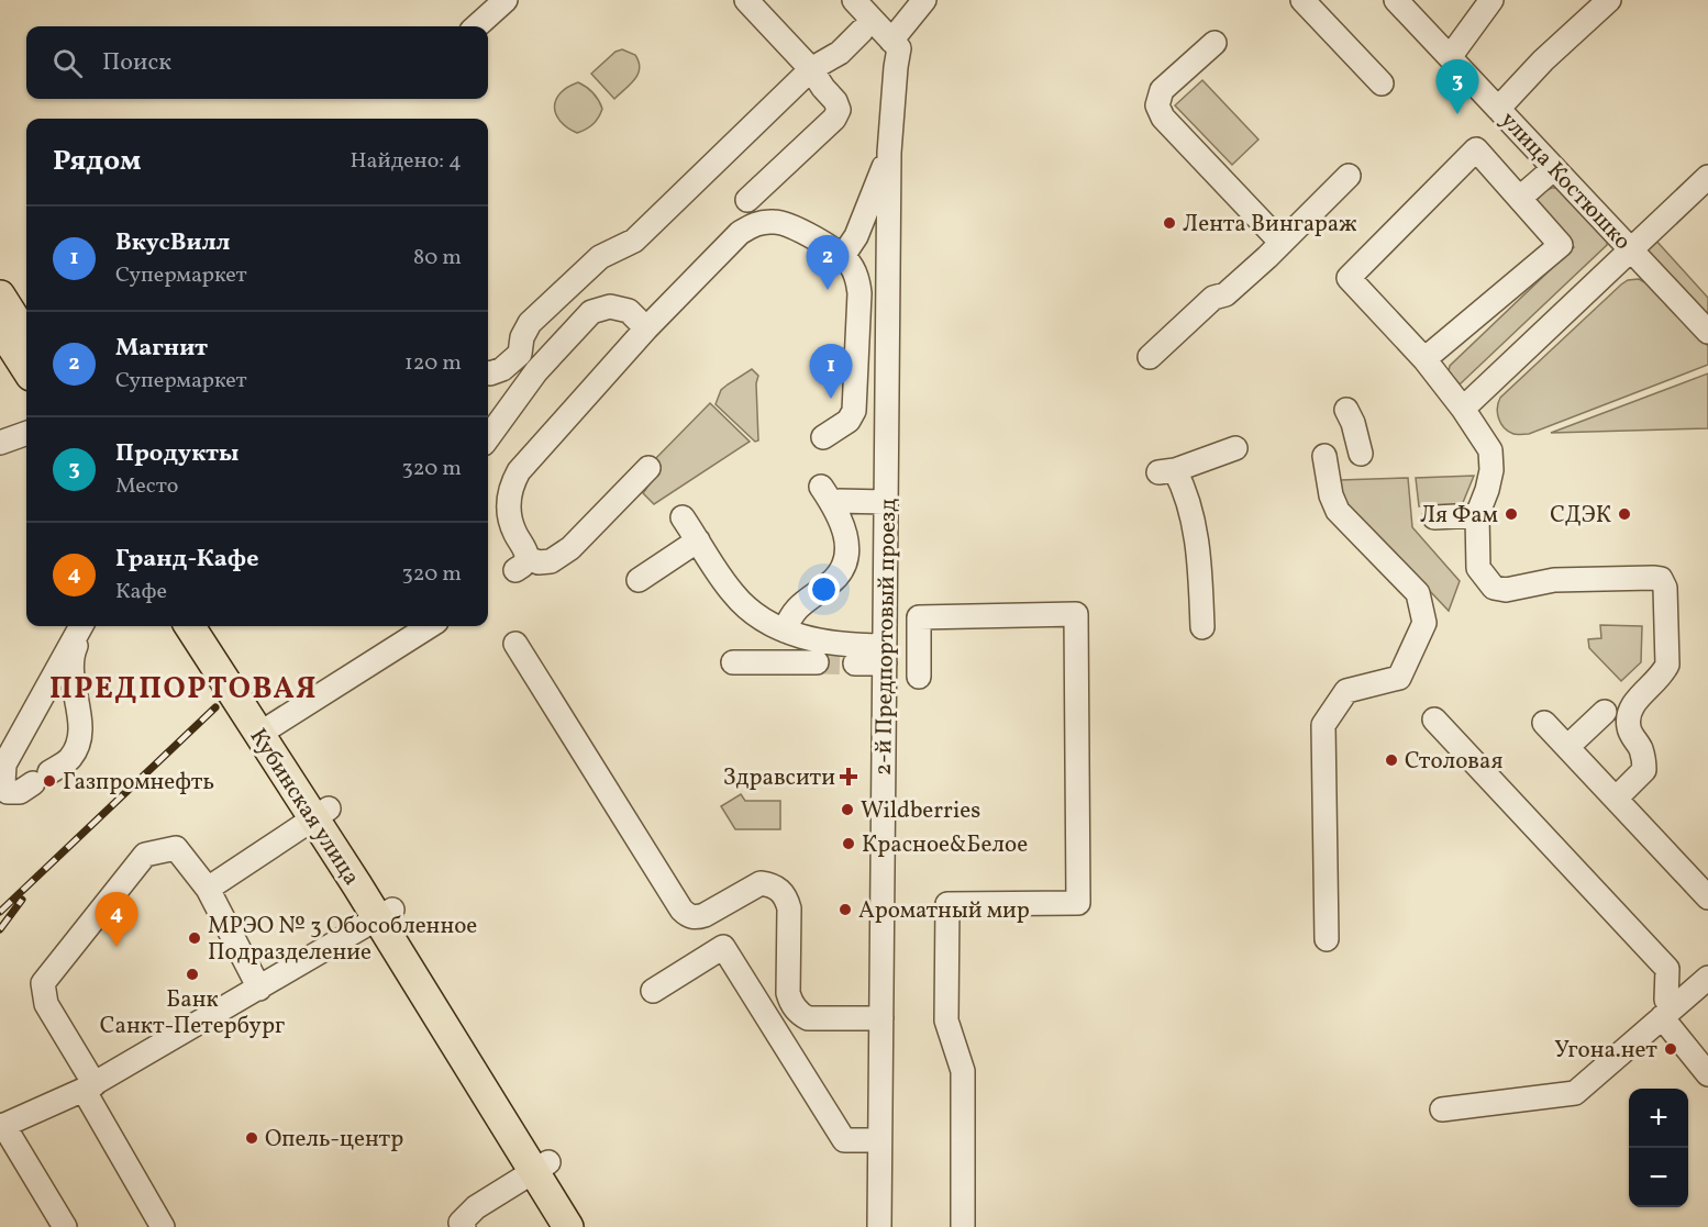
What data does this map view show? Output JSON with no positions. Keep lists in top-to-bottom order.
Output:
{
  "streets": {
    "main road": ["Кубинская улица"],
    "street": ["улица Костюшко", "2-й Предпортовый проезд"]
  },
  "districts": ["ПРЕДПОРТОВАЯ"],
  "places": {
    "other": [
      "Лента Вингараж",
      "Ля Фам",
      "СДЭК",
      "Столовая",
      "Газпромнефть",
      "Wildberries",
      "Красное&Белое",
      "Ароматный мир",
      "МРЭО № 3 Обособленное Подразделение",
      "Банк Санкт-Петербург",
      "Угона.нет",
      "Опель-центр"
    ],
    "health": ["Здравсити"]
  },
  "page": {
    "search": "Поиск",
    "pins": [
      "3",
      "2",
      "1",
      "4"
    ],
    "heading": ["Рядом", "Найдено: 4"],
    "list": [
      {
        "mark": "1",
        "name": "ВкусВилл",
        "note": "Супермаркет",
        "value": "80 m"
      },
      {
        "mark": "2",
        "name": "Магнит",
        "note": "Супермаркет",
        "value": "120 m"
      },
      {
        "mark": "3",
        "name": "Продукты",
        "note": "Место",
        "value": "320 m"
      },
      {
        "mark": "4",
        "name": "Гранд-Кафе",
        "note": "Кафе",
        "value": "320 m"
      }
    ],
    "map_buttons": ["+", "−"]
  }
}
